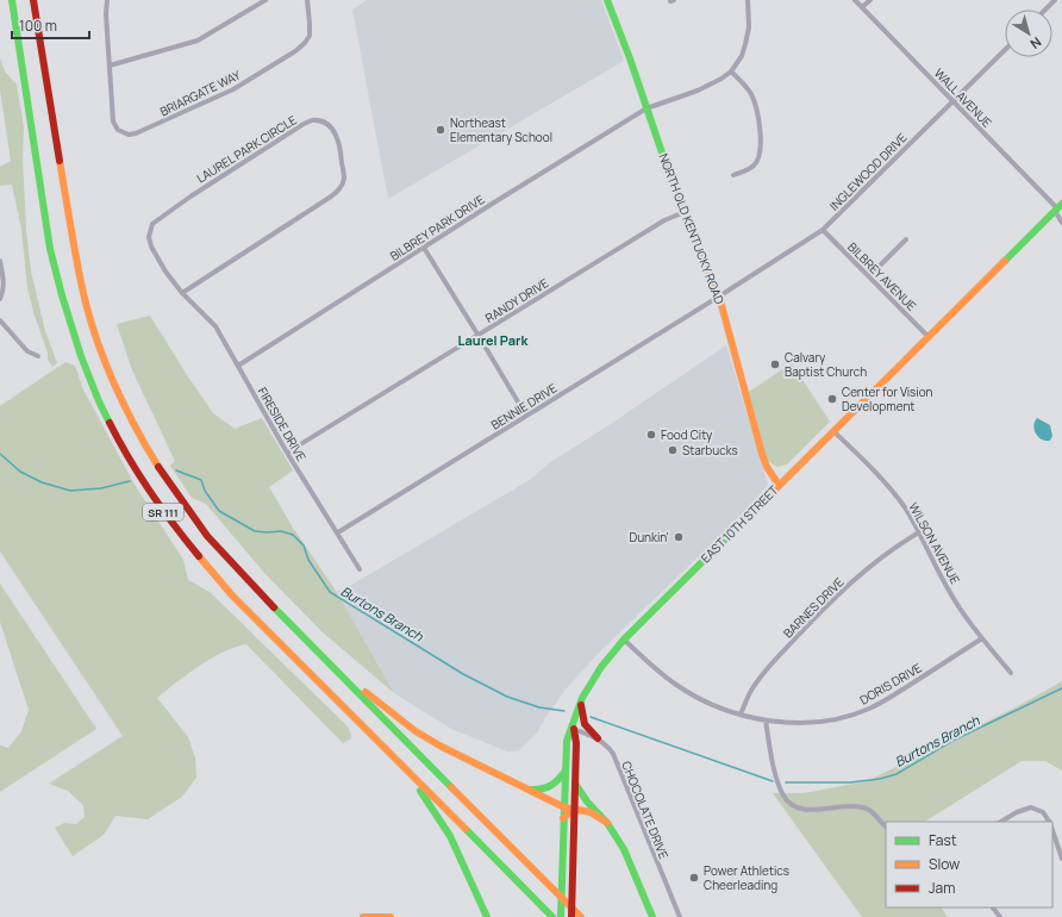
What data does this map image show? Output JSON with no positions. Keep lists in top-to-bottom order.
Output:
{
  "streets": {
    "main road": ["NORTH OLD KENTUCKY ROAD", "SR 111", "EAST 10TH STREET"],
    "street": [
      "BRIARGATE WAY",
      "WALL AVENUE",
      "LAUREL PARK CIRCLE",
      "INGLEWOOD DRIVE",
      "BILBREY PARK DRIVE",
      "BILBREY AVENUE",
      "RANDY DRIVE",
      "BENNIE DRIVE",
      "FIRESIDE DRIVE",
      "WILSON AVENUE",
      "BARNES DRIVE",
      "DORIS DRIVE",
      "CHOCOLATE DRIVE"
    ]
  },
  "crossings": [
    ["WALL AVENUE", "INGLEWOOD DRIVE"],
    ["WALL AVENUE", "EAST 10TH STREET"],
    ["LAUREL PARK CIRCLE", "FIRESIDE DRIVE"],
    ["INGLEWOOD DRIVE", "NORTH OLD KENTUCKY ROAD"],
    ["INGLEWOOD DRIVE", "BILBREY AVENUE"],
    ["INGLEWOOD DRIVE", "BENNIE DRIVE"],
    ["BILBREY PARK DRIVE", "NORTH OLD KENTUCKY ROAD"],
    ["BILBREY PARK DRIVE", "FIRESIDE DRIVE"],
    ["NORTH OLD KENTUCKY ROAD", "RANDY DRIVE"],
    ["NORTH OLD KENTUCKY ROAD", "BENNIE DRIVE"],
    ["NORTH OLD KENTUCKY ROAD", "EAST 10TH STREET"],
    ["BILBREY AVENUE", "EAST 10TH STREET"],
    ["RANDY DRIVE", "FIRESIDE DRIVE"],
    ["BENNIE DRIVE", "FIRESIDE DRIVE"],
    ["EAST 10TH STREET", "WILSON AVENUE"],
    ["EAST 10TH STREET", "DORIS DRIVE"],
    ["EAST 10TH STREET", "CHOCOLATE DRIVE"],
    ["WILSON AVENUE", "BARNES DRIVE"],
    ["WILSON AVENUE", "DORIS DRIVE"],
    ["BARNES DRIVE", "DORIS DRIVE"]
  ],
  "districts": ["Laurel Park"],
  "water": ["Burtons Branch"],
  "places": [
    "Northeast Elementary School",
    "Calvary Baptist Church",
    "Center for Vision Development",
    "Food City",
    "Starbucks",
    "Dunkin'",
    "Power Athletics Cheerleading"
  ],
  "legend": ["Fast", "Slow", "Jam"],
  "scale_bar": "100 m",
  "north": "bottom right"
}
